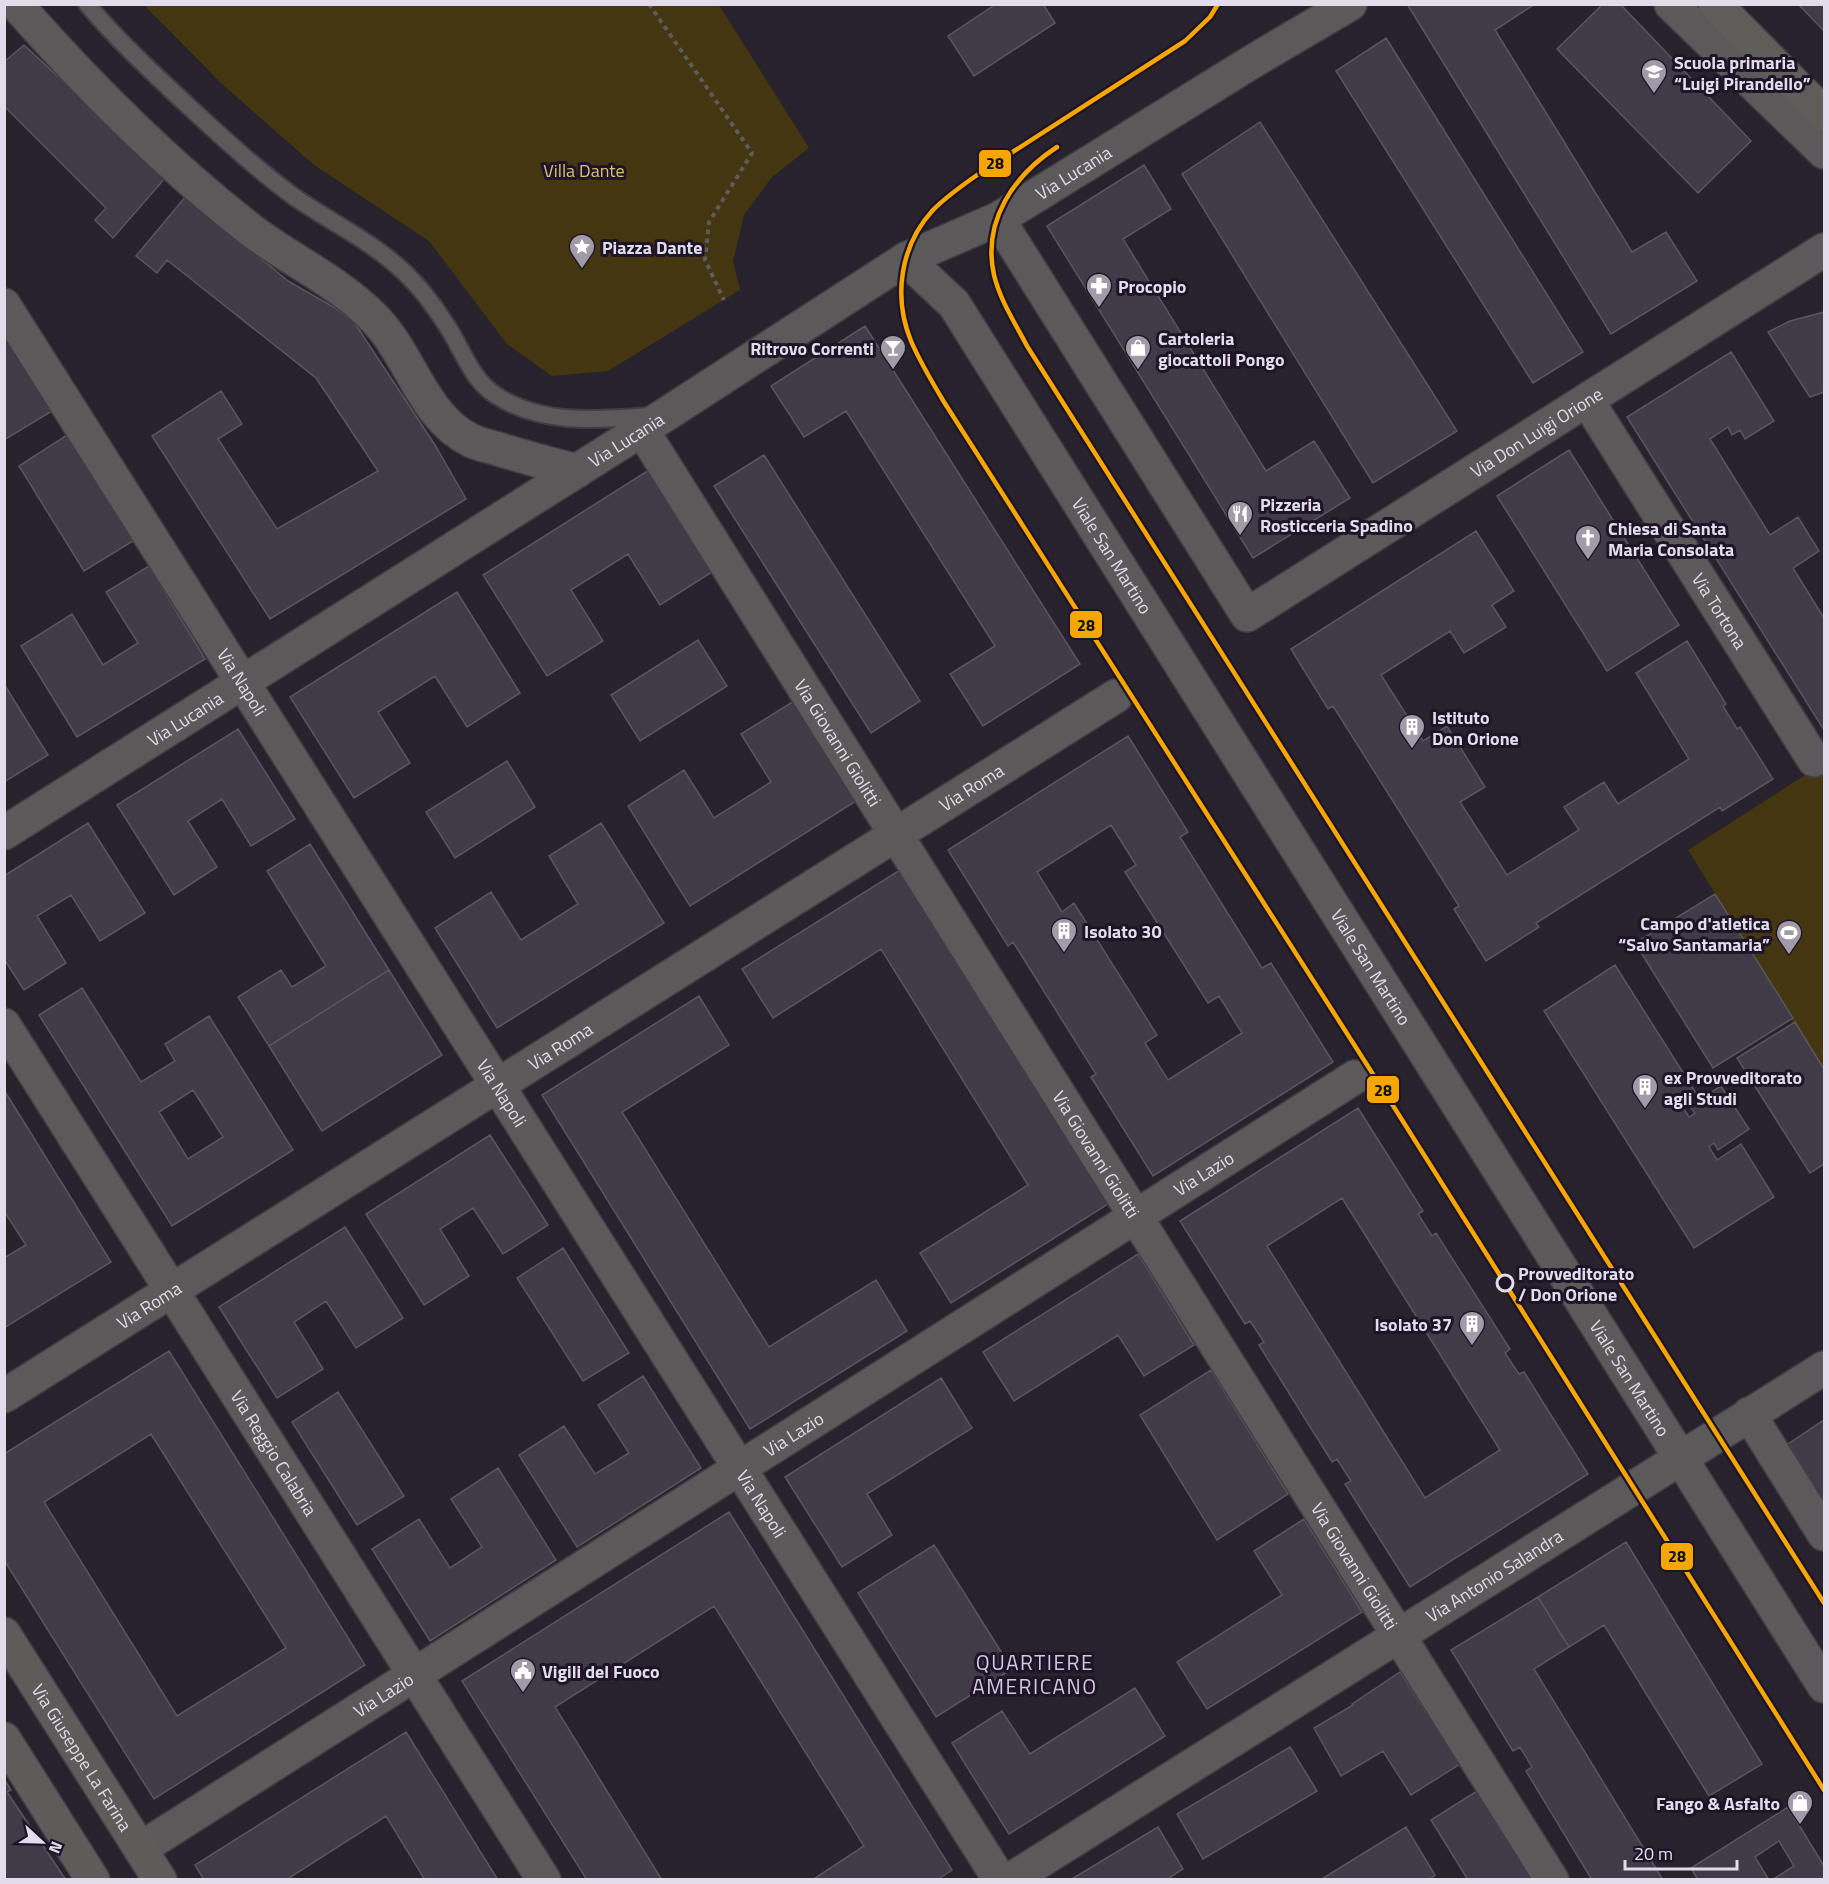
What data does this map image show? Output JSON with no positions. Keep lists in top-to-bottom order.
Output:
{
  "streets": {
    "main road": ["Via Giuseppe La Farina"],
    "street": [
      "Via Lucania",
      "Via Don Luigi Orione",
      "Viale San Martino",
      "Via Tortona",
      "Via Napoli",
      "Via Giovanni Giolitti",
      "Via Roma",
      "Via Lazio",
      "Via Reggio Calabria",
      "Via Antonio Salandra"
    ]
  },
  "crossings": [
    ["Via Lucania", "Via Don Luigi Orione"],
    ["Via Lucania", "Viale San Martino"],
    ["Via Lucania", "Via Napoli"],
    ["Via Lucania", "Via Giovanni Giolitti"],
    ["Via Don Luigi Orione", "Via Tortona"],
    ["Viale San Martino", "Via Antonio Salandra"],
    ["Via Napoli", "Via Roma"],
    ["Via Napoli", "Via Lazio"],
    ["Via Giovanni Giolitti", "Via Roma"],
    ["Via Giovanni Giolitti", "Via Lazio"],
    ["Via Giovanni Giolitti", "Via Antonio Salandra"],
    ["Via Roma", "Via Reggio Calabria"],
    ["Via Lazio", "Via Reggio Calabria"],
    ["Via Lazio", "Via Giuseppe La Farina"]
  ],
  "districts": ["QUARTIERE AMERICANO"],
  "parks": ["Villa Dante"],
  "places": {
    "school or university": ["Scuola primaria “Luigi Pirandello”"],
    "place": ["Piazza Dante"],
    "pharmacy": ["Procopio"],
    "bar": ["Ritrovo Correnti"],
    "shop": ["Cartoleria giocattoli Pongo", "Fango & Asfalto"],
    "restaurant": ["Pizzeria Rosticceria Spadino"],
    "church": ["Chiesa di Santa Maria Consolata"],
    "building": [
      "Istituto Don Orione",
      "Isolato 30",
      "ex Provveditorato agli Studi",
      "Isolato 37"
    ],
    "sports": ["Campo d'atletica “Salvo Santamaria”"],
    "other": ["Provveditorato / Don Orione"],
    "public building": ["Vigili del Fuoco"]
  },
  "lines": ["transit line 28"],
  "scale_bar": "20 m",
  "north": "right"
}
